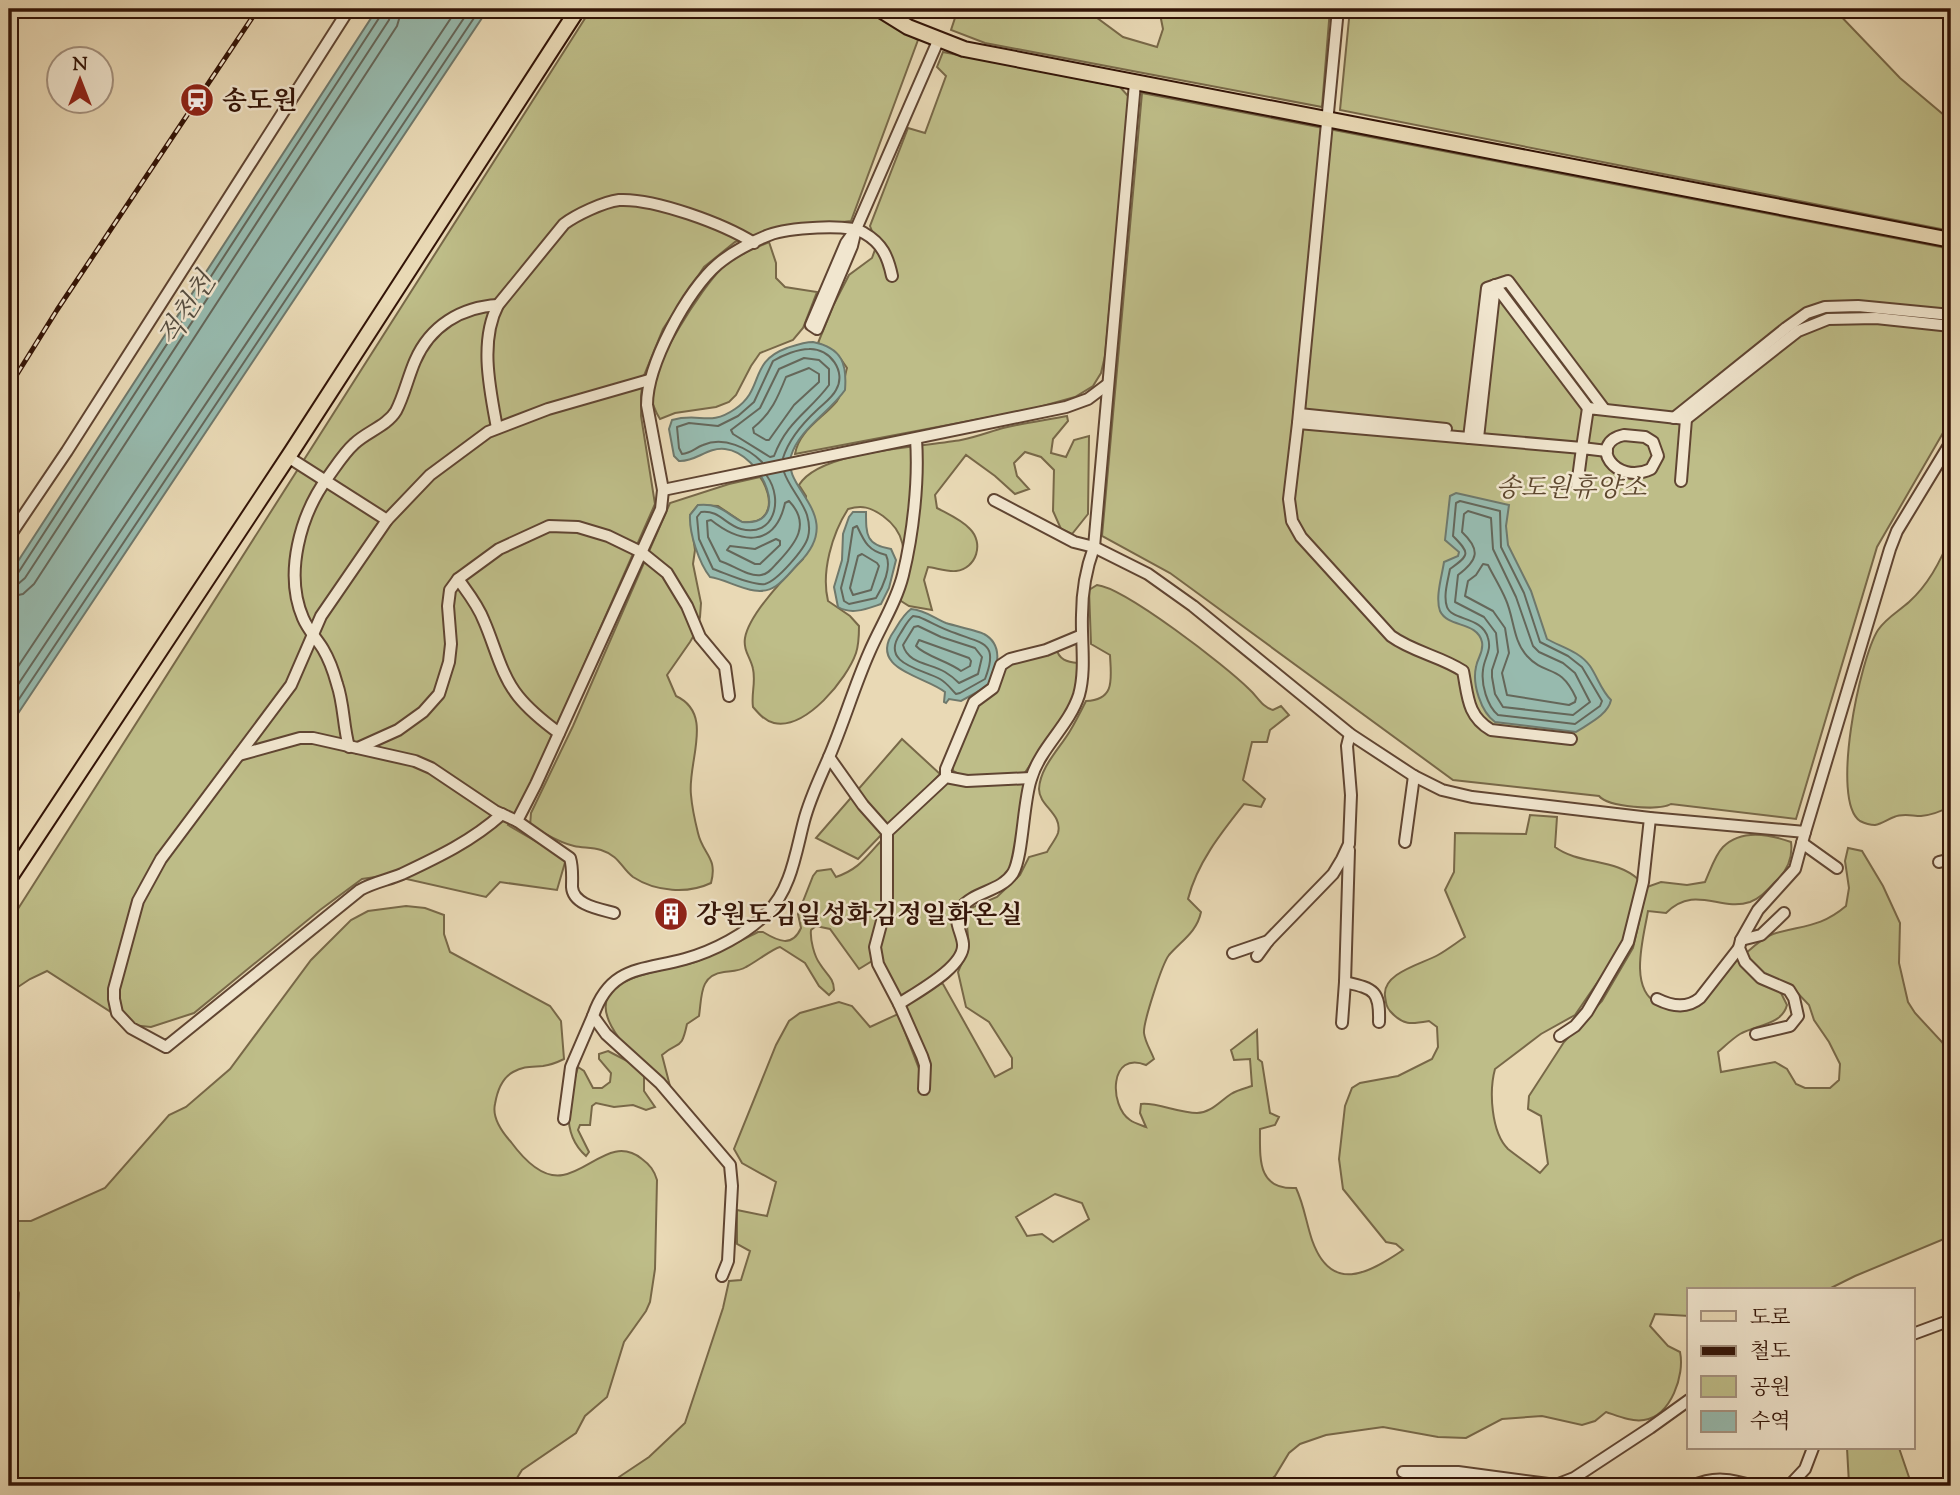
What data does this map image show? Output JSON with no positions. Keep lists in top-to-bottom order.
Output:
{
  "water": ["적천천"],
  "parks": ["송도원휴양소"],
  "places": {
    "station": ["송도원"],
    "building": ["강원도김일성화김정일화온실"]
  },
  "legend": [
    "도로",
    "철도",
    "공원",
    "수역"
  ],
  "north": "top"
}
